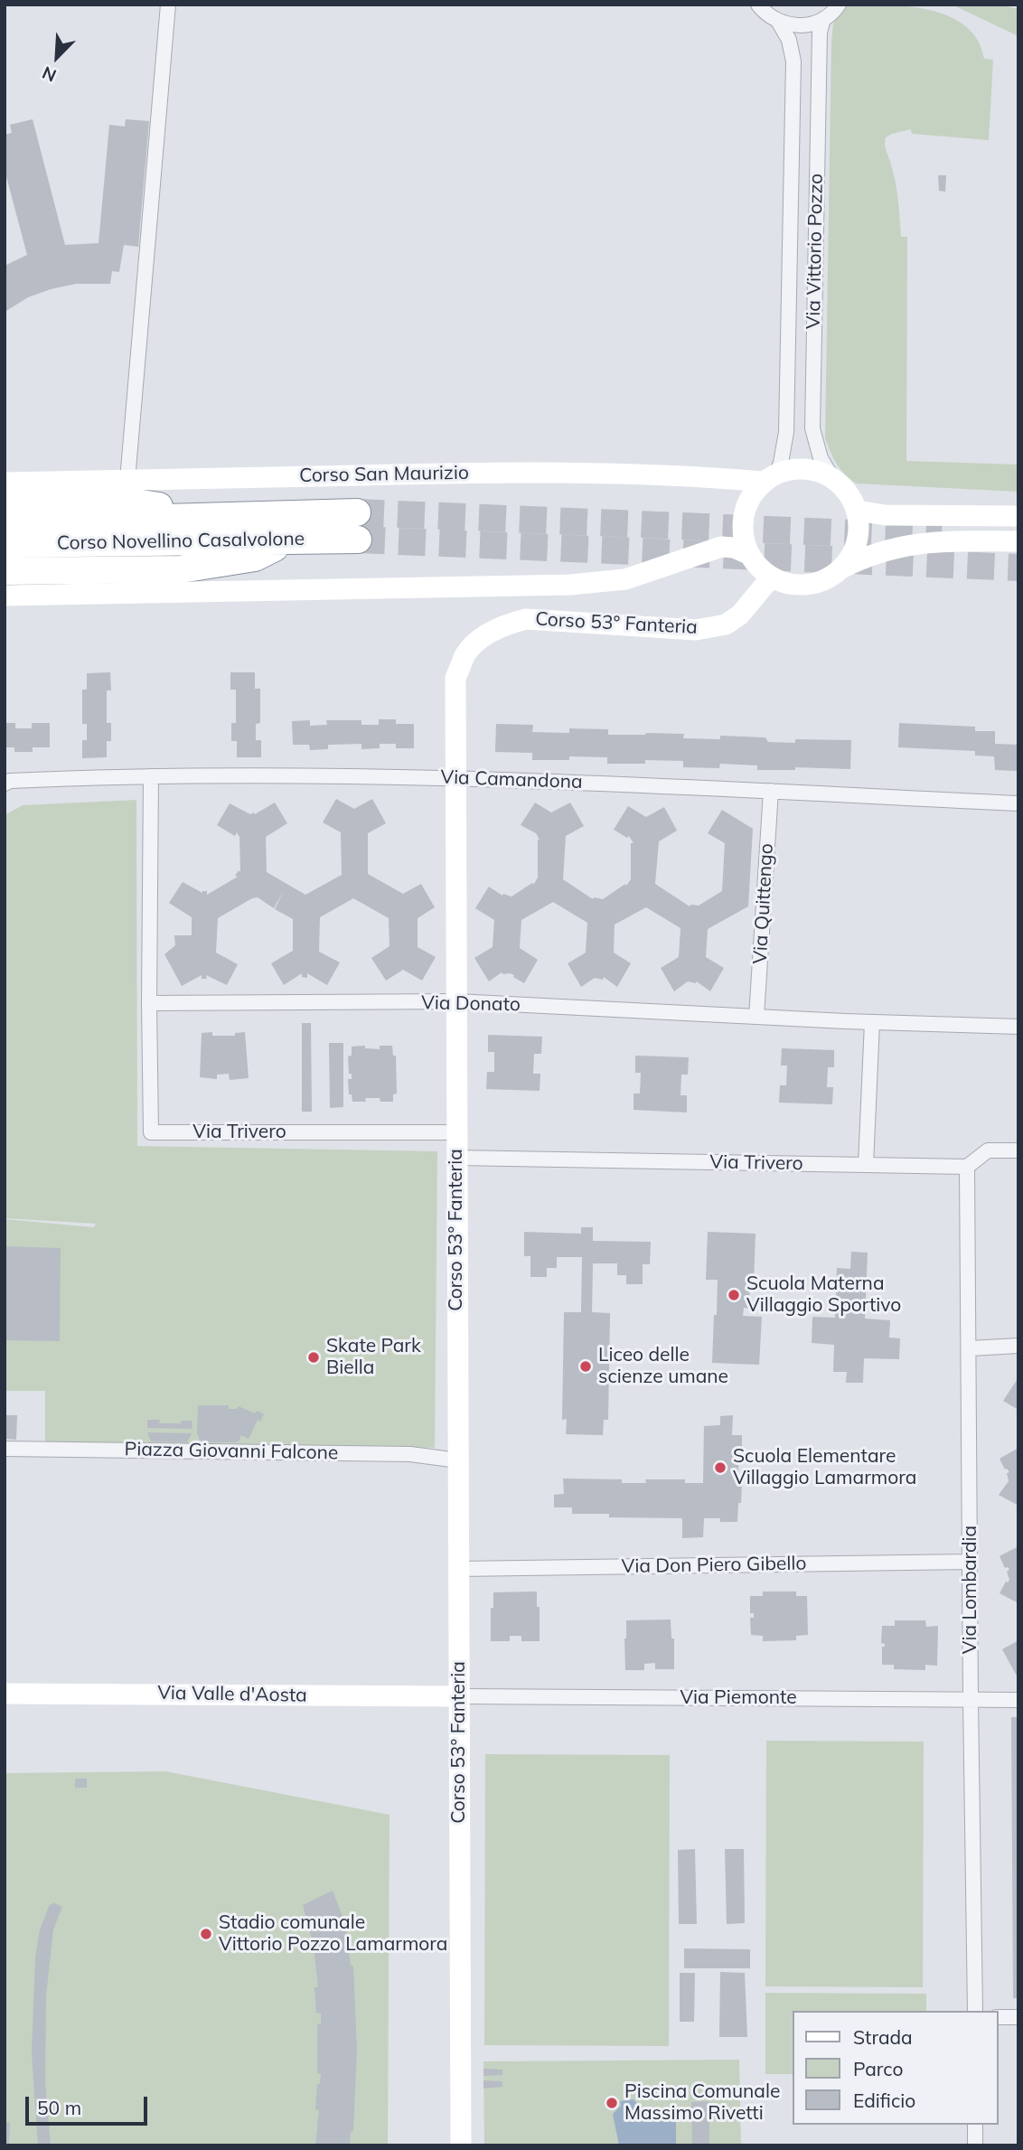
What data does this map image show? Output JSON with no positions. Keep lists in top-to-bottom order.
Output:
{
  "streets": {
    "highway": ["Corso Novellino Casalvolone"],
    "street": [
      "Via Vittorio Pozzo",
      "Corso San Maurizio",
      "Corso 53° Fanteria",
      "Via Camandona",
      "Via Quittengo",
      "Via Donato",
      "Via Trivero",
      "Piazza Giovanni Falcone",
      "Via Don Piero Gibello",
      "Via Lombardia",
      "Via Valle d'Aosta",
      "Via Piemonte"
    ]
  },
  "crossings": [
    ["Via Vittorio Pozzo", "Corso San Maurizio"],
    ["Via Vittorio Pozzo", "Corso 53° Fanteria"],
    ["Corso San Maurizio", "Corso 53° Fanteria"],
    ["Corso 53° Fanteria", "Via Camandona"],
    ["Corso 53° Fanteria", "Via Donato"],
    ["Corso 53° Fanteria", "Via Trivero"],
    ["Corso 53° Fanteria", "Piazza Giovanni Falcone"],
    ["Corso 53° Fanteria", "Via Don Piero Gibello"],
    ["Corso 53° Fanteria", "Via Valle d'Aosta"],
    ["Corso 53° Fanteria", "Via Piemonte"],
    ["Via Camandona", "Via Quittengo"],
    ["Via Quittengo", "Via Donato"],
    ["Via Donato", "Via Trivero"],
    ["Via Don Piero Gibello", "Via Lombardia"],
    ["Via Lombardia", "Via Piemonte"],
    ["Via Valle d'Aosta", "Via Piemonte"]
  ],
  "places": [
    "Scuola Materna Villaggio Sportivo",
    "Skate Park Biella",
    "Liceo delle scienze umane",
    "Scuola Elementare Villaggio Lamarmora",
    "Stadio comunale Vittorio Pozzo Lamarmora",
    "Piscina Comunale Massimo Rivetti"
  ],
  "legend": ["Strada", "Parco", "Edificio"],
  "scale_bar": "50 m",
  "north": "bottom left"
}
